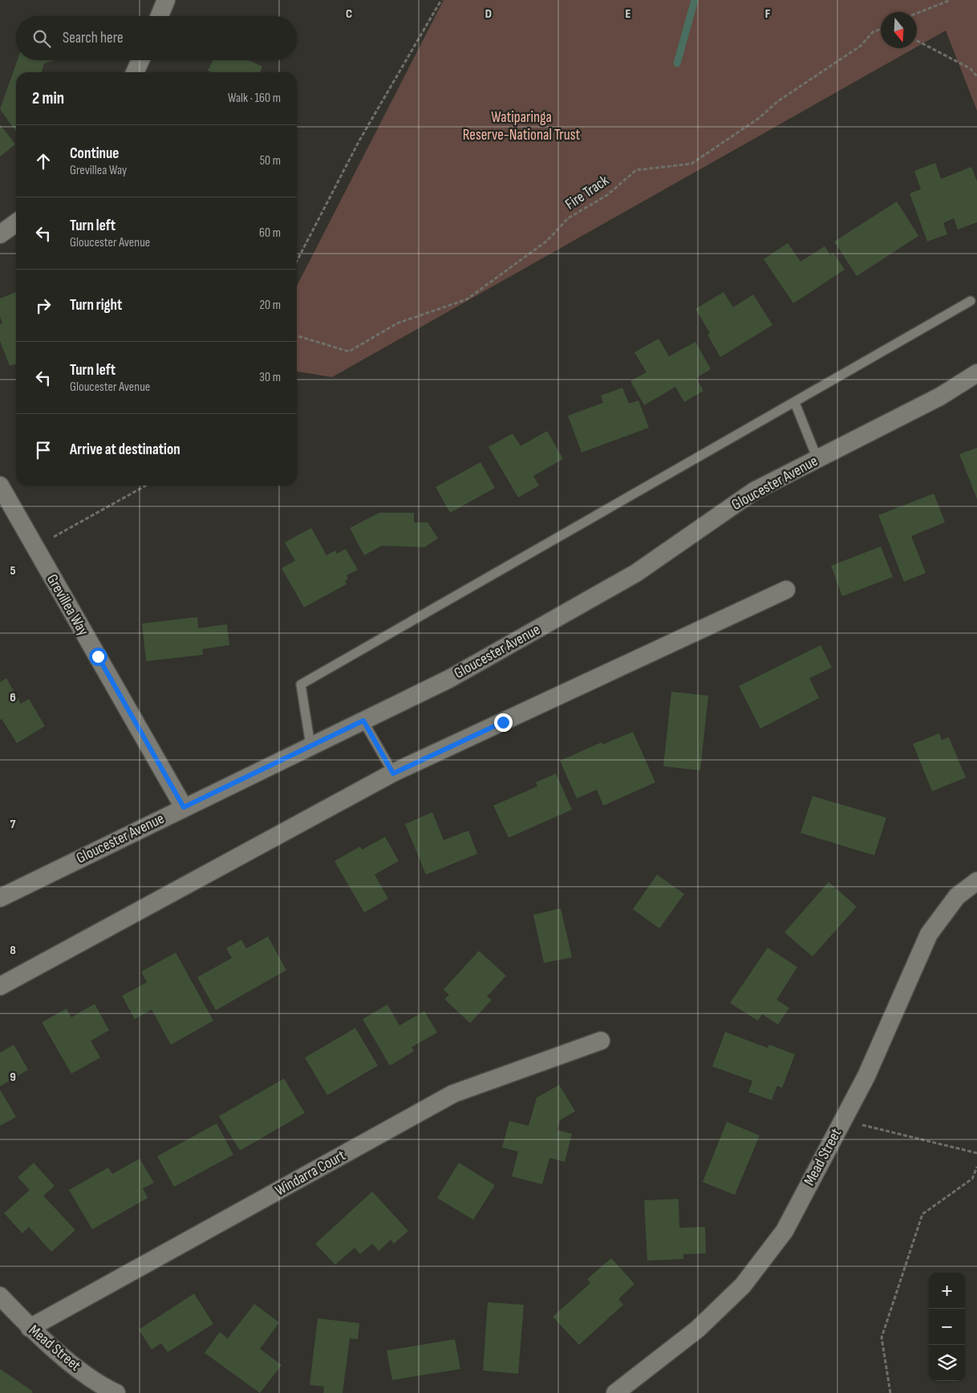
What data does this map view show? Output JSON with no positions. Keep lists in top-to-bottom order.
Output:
{
  "streets": {
    "street": [
      "Gloucester Avenue",
      "Grevillea Way",
      "Mead Street",
      "Windarra Court"
    ],
    "path": ["Fire Track"]
  },
  "crossings": [
    ["Gloucester Avenue", "Grevillea Way"],
    ["Mead Street", "Windarra Court"]
  ],
  "parks": ["Watiparinga Reserve-National Trust"],
  "north": "bottom",
  "page": {
    "search": "Search here",
    "heading": ["2 min", "Walk · 160 m"],
    "list": [
      ["Continue", "Grevillea Way", "50 m"],
      ["Turn left", "Gloucester Avenue", "60 m"],
      ["Turn right", "20 m"],
      ["Turn left", "Gloucester Avenue", "30 m"],
      "Arrive at destination"
    ],
    "map_buttons": ["+", "−"]
  },
  "grid": {
    "columns": [
      "C",
      "D",
      "E",
      "F"
    ],
    "rows": [
      "5",
      "6",
      "7",
      "8",
      "9"
    ]
  }
}
